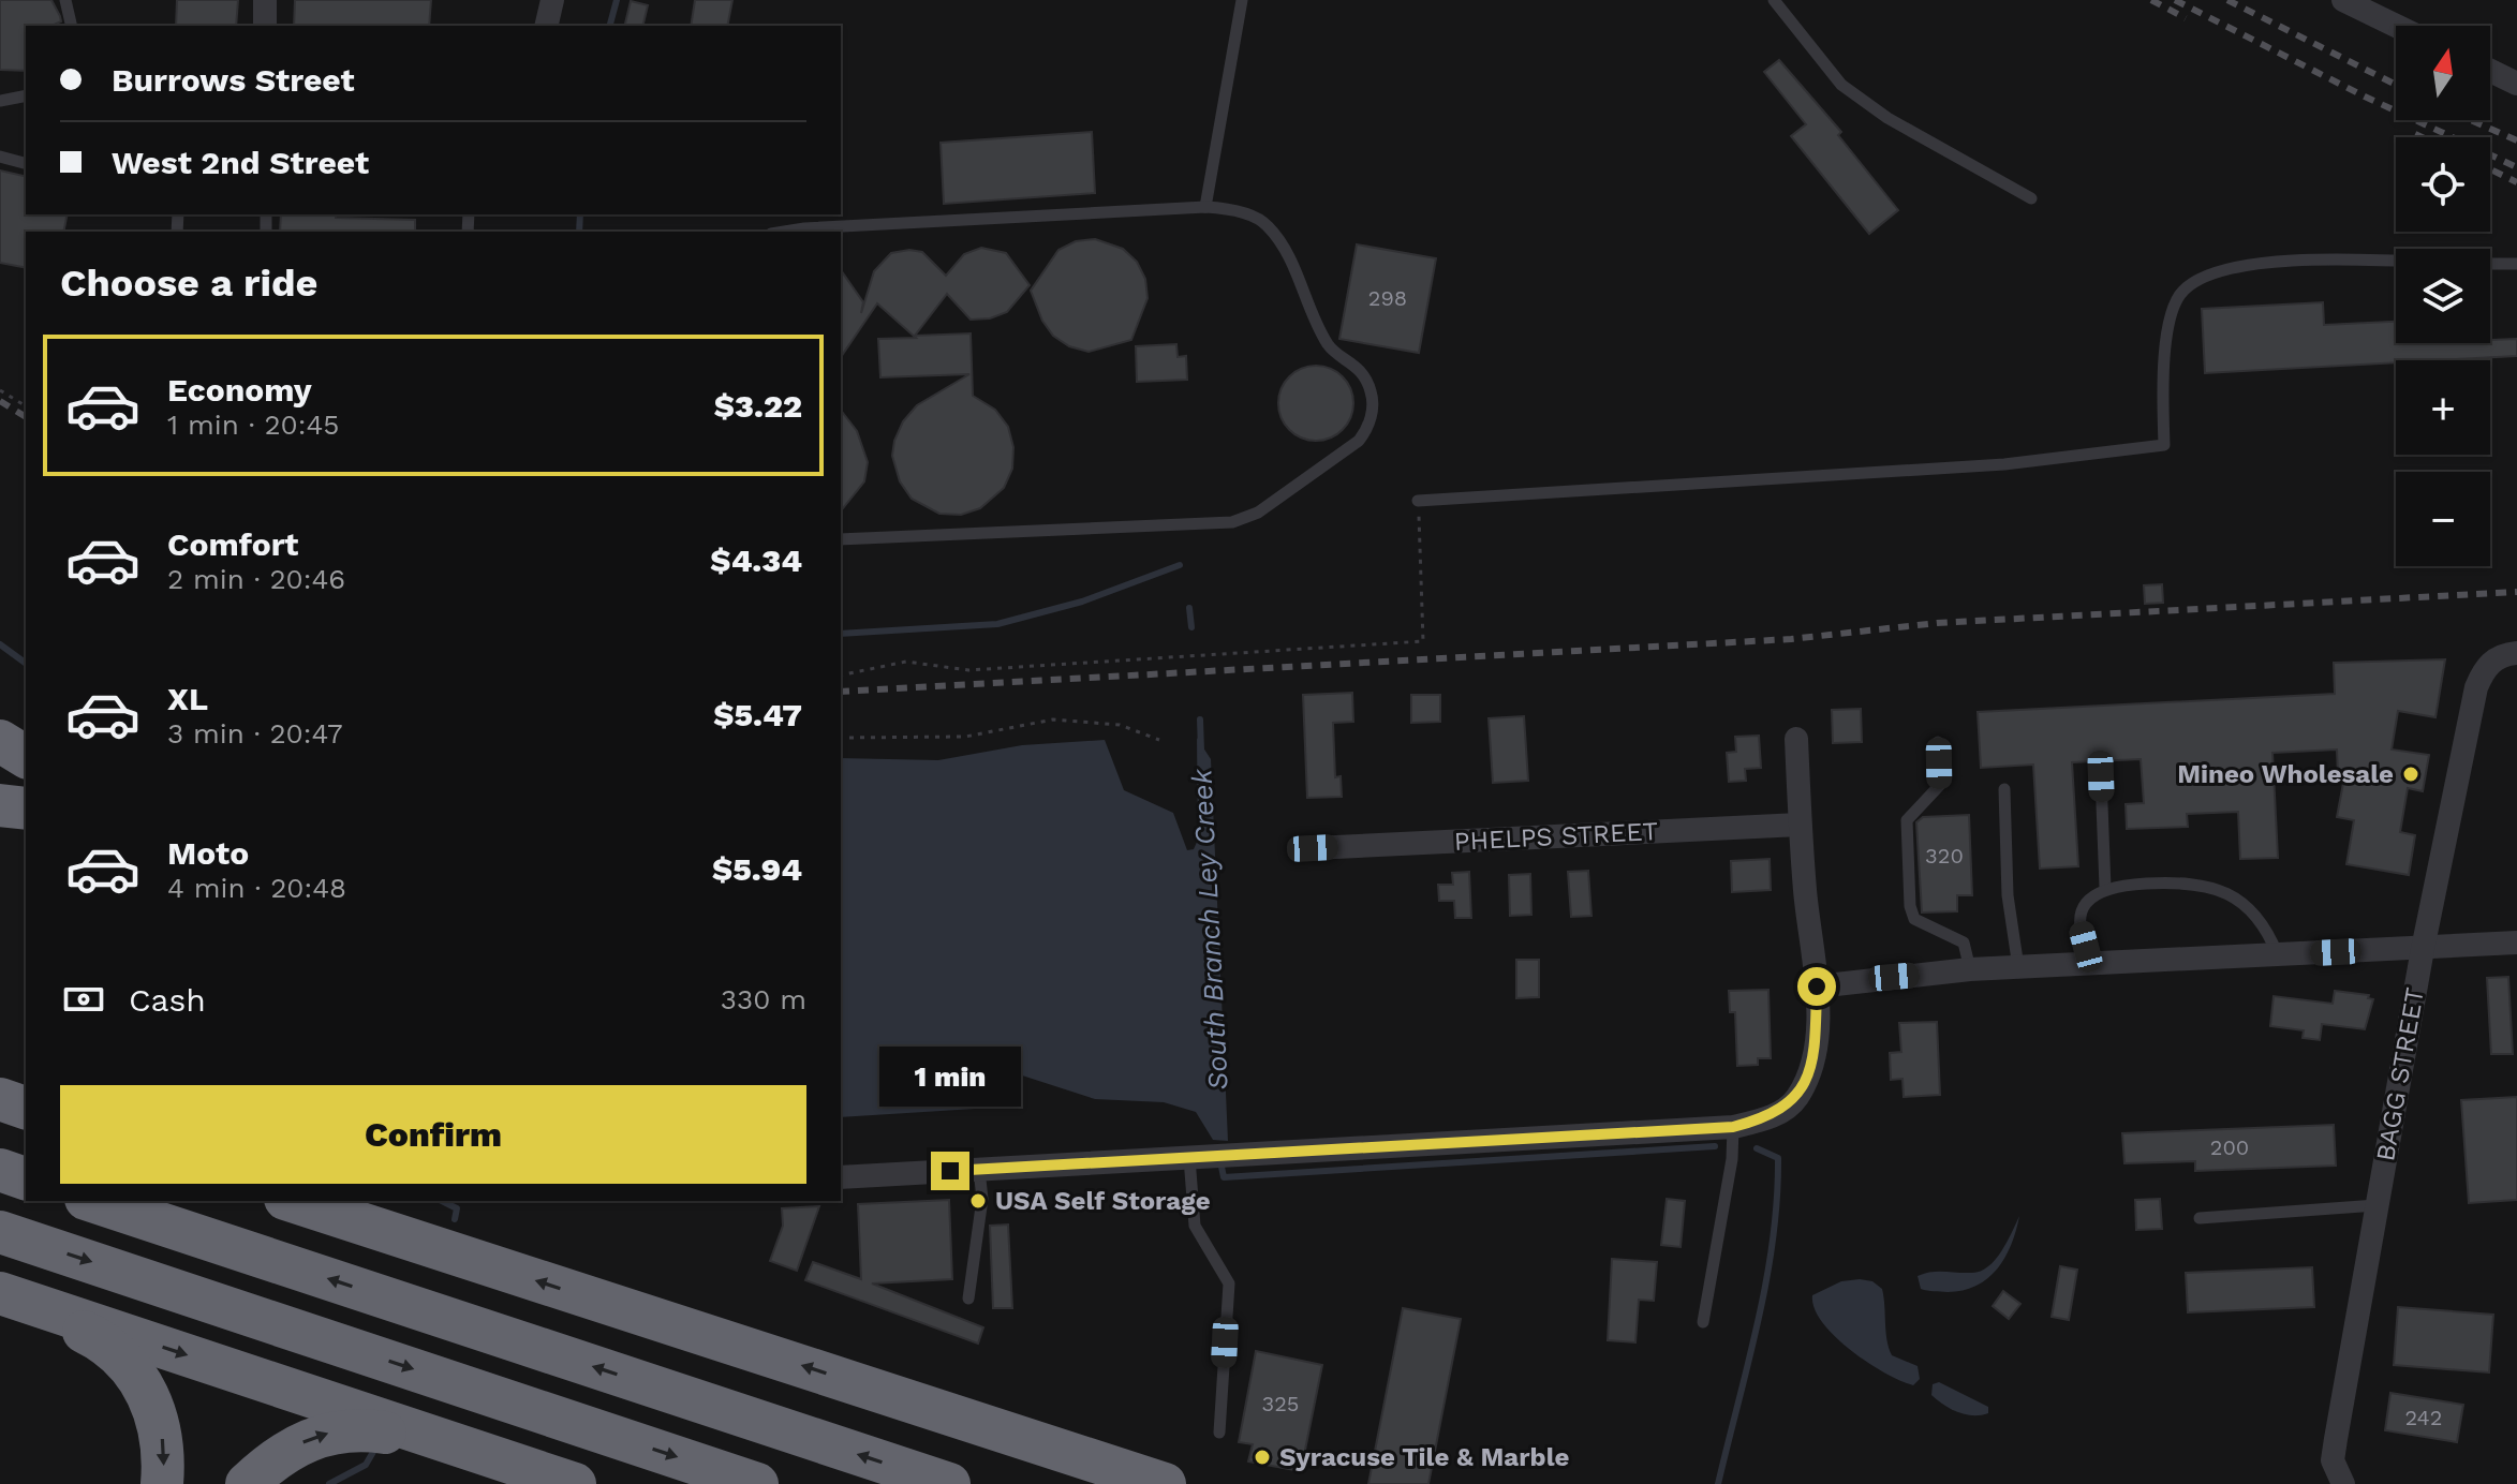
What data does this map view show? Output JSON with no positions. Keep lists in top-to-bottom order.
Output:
{
  "streets": {
    "street": ["PHELPS STREET", "BAGG STREET"]
  },
  "water": ["South Branch Ley Creek"],
  "places": ["Mineo Wholesale", "USA Self Storage", "Syracuse Tile & Marble"],
  "house_numbers": [
    "298",
    "320",
    "200",
    "325",
    "242"
  ],
  "north": "top",
  "page": {
    "map_buttons": ["+", "−"],
    "banner": ["Burrows Street", "West 2nd Street"],
    "heading": "Choose a ride",
    "list": [
      {
        "name": "Economy",
        "note": "1 min · 20:45",
        "value": "$3.22"
      },
      {
        "name": "Comfort",
        "note": "2 min · 20:46",
        "value": "$4.34"
      },
      {
        "name": "XL",
        "note": "3 min · 20:47",
        "value": "$5.47"
      },
      {
        "name": "Moto",
        "note": "4 min · 20:48",
        "value": "$5.94"
      }
    ],
    "pay": ["Cash", "330 m"],
    "bubble": "1 min",
    "buttons": "Confirm"
  }
}
